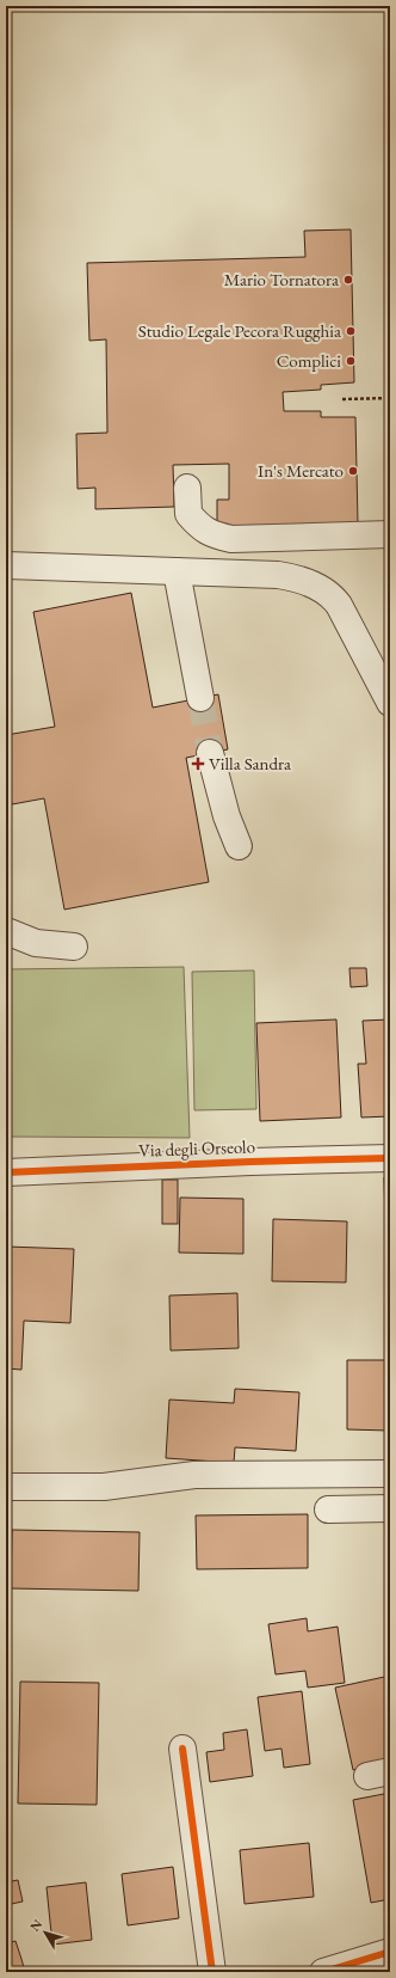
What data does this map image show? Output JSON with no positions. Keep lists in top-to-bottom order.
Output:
{
  "streets": {
    "street": ["Via degli Orseolo"]
  },
  "places": {
    "other": [
      "Mario Tornatora",
      "Studio Legale Pecora Rugghia",
      "Complici",
      "In's Mercato"
    ],
    "health": ["Villa Sandra"]
  },
  "north": "top left"
}
